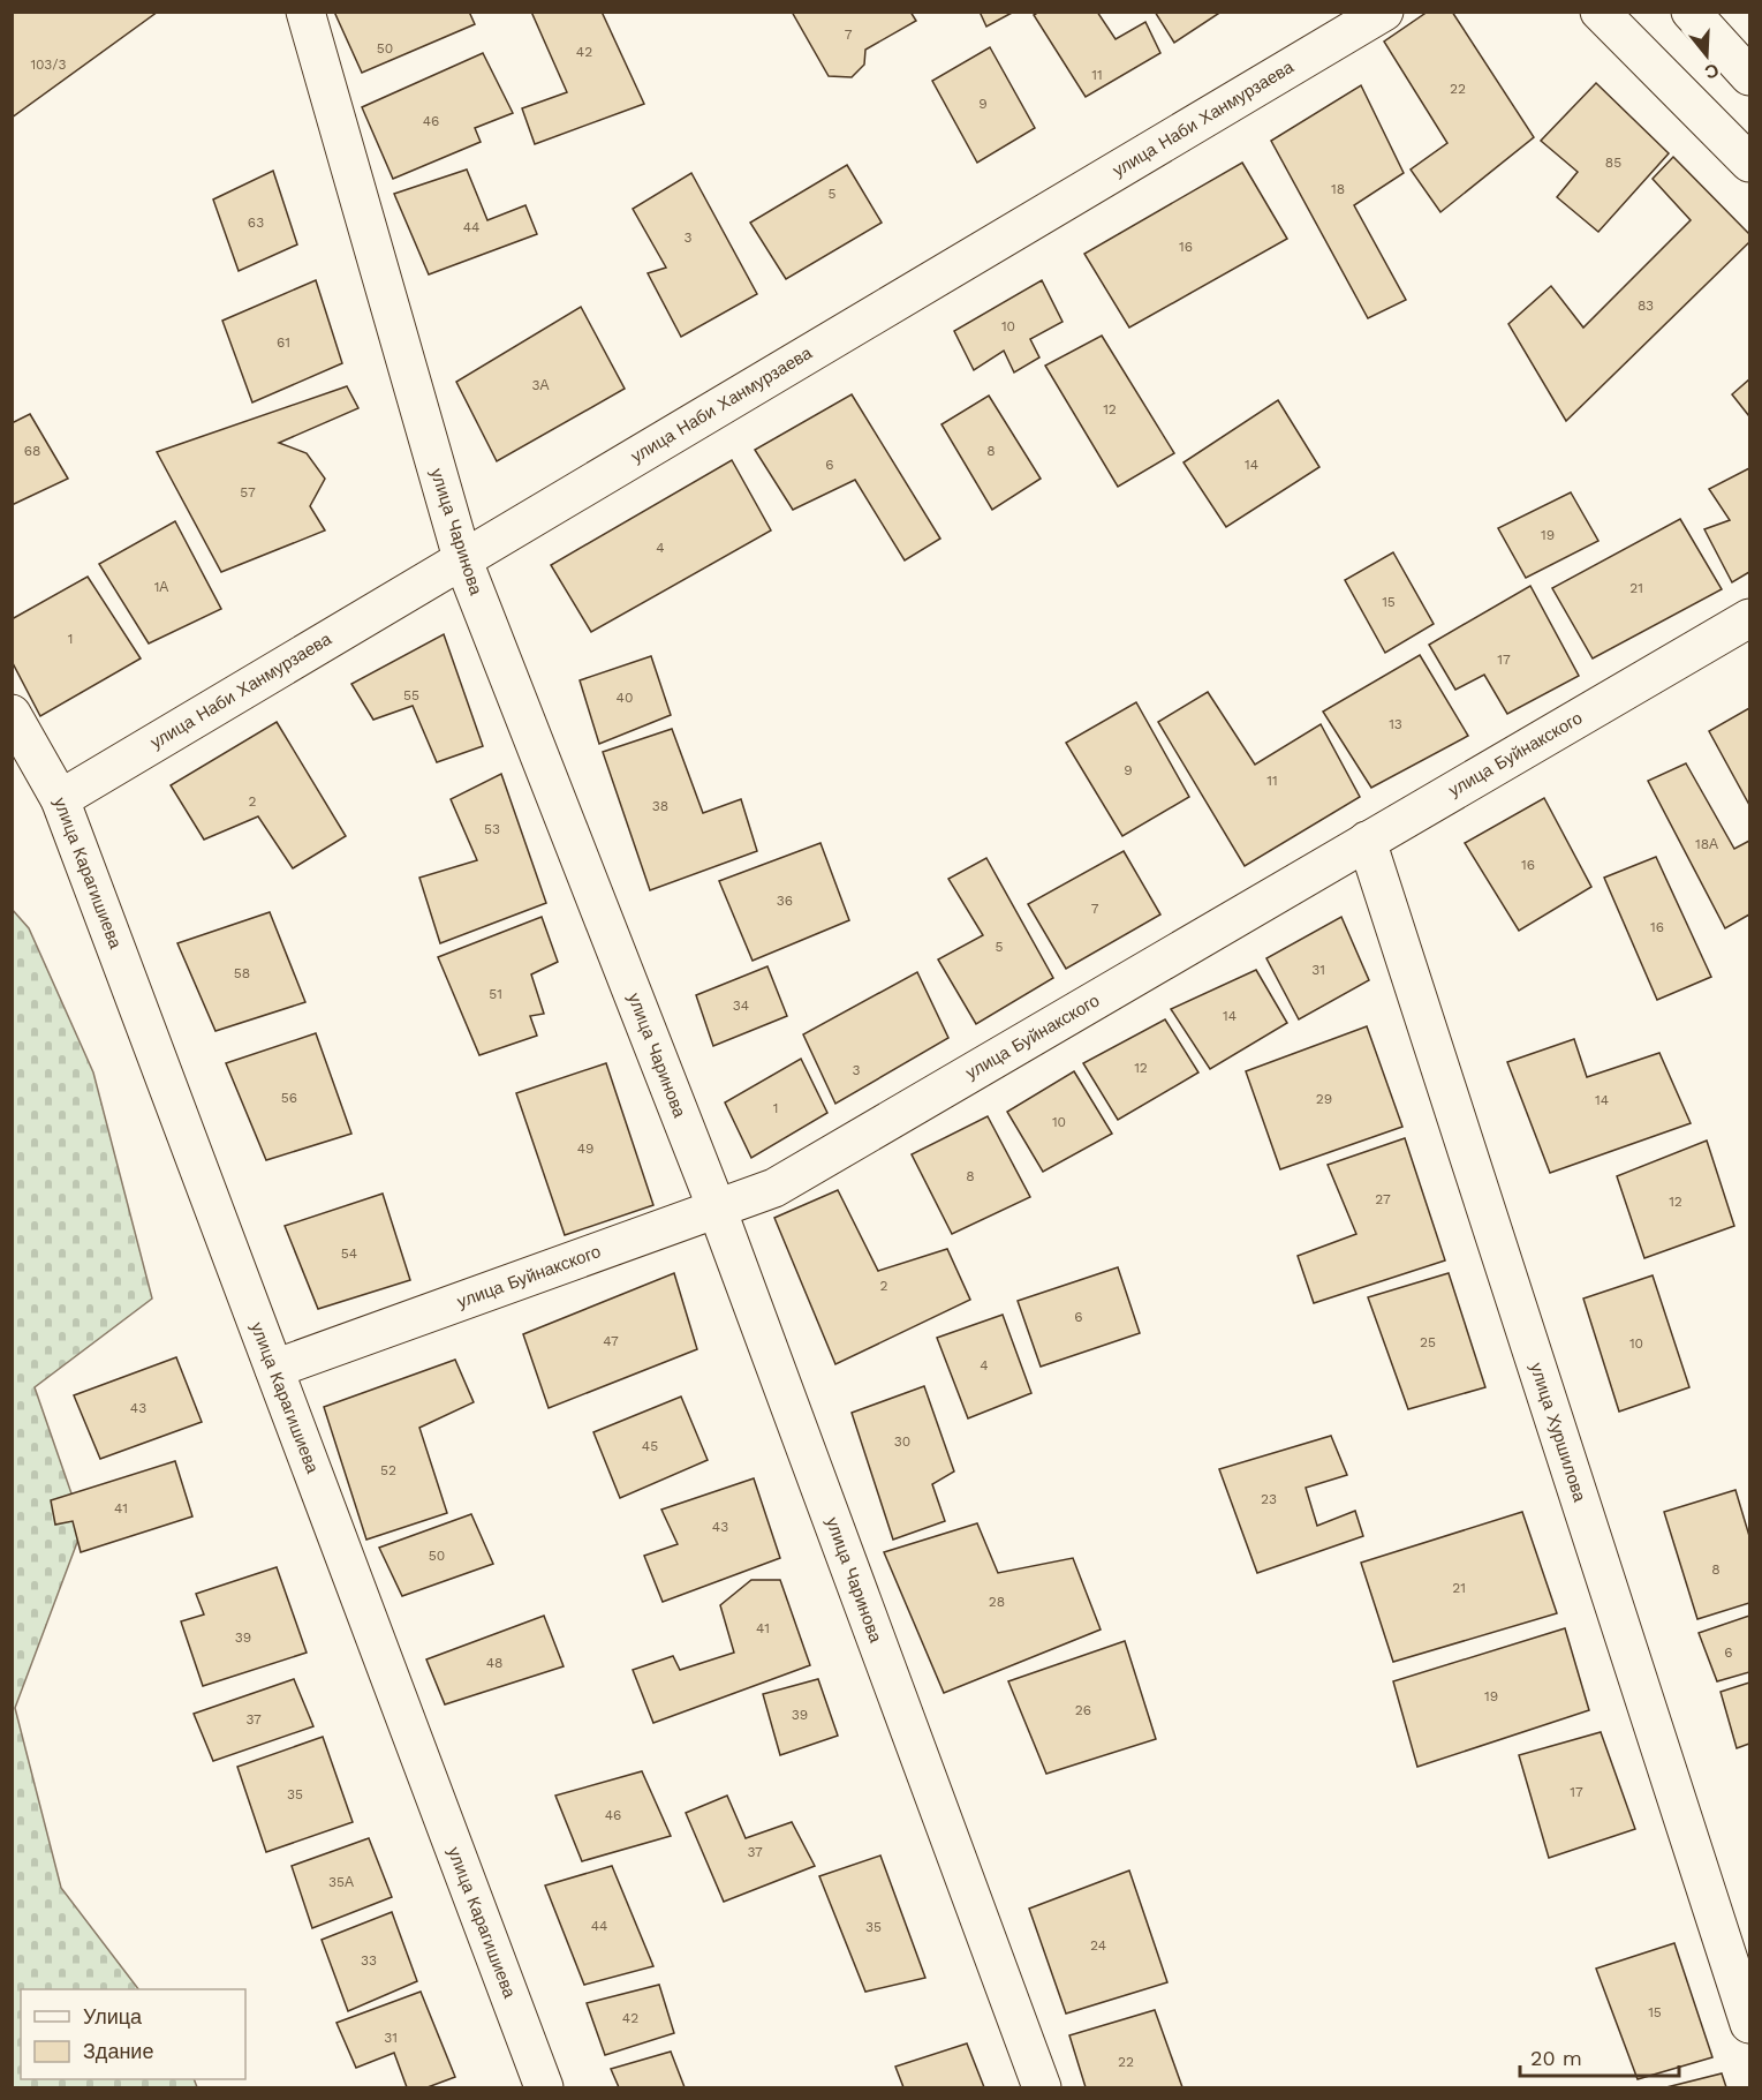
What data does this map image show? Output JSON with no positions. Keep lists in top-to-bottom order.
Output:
{
  "streets": {
    "street": [
      "улица Наби Ханмурзаева",
      "улица Чаринова",
      "улица Буйнакского",
      "улица Карагишиева",
      "улица Хуршилова"
    ]
  },
  "crossings": [
    ["улица Наби Ханмурзаева", "улица Чаринова"],
    ["улица Наби Ханмурзаева", "улица Карагишиева"],
    ["улица Чаринова", "улица Буйнакского"],
    ["улица Буйнакского", "улица Карагишиева"],
    ["улица Буйнакского", "улица Хуршилова"]
  ],
  "house_numbers": [
    "7",
    "50",
    "42",
    "103/3",
    "11",
    "22",
    "9",
    "46",
    "85",
    "18",
    "5",
    "63",
    "44",
    "3",
    "16",
    "83",
    "10",
    "61",
    "3А",
    "12",
    "68",
    "8",
    "6",
    "14",
    "57",
    "19",
    "4",
    "1А",
    "21",
    "15",
    "1",
    "17",
    "55",
    "40",
    "13",
    "9",
    "11",
    "2",
    "38",
    "53",
    "18А",
    "16",
    "36",
    "7",
    "16",
    "5",
    "31",
    "58",
    "51",
    "34",
    "14",
    "12",
    "3",
    "56",
    "29",
    "14",
    "1",
    "10",
    "49",
    "8",
    "27",
    "12",
    "54",
    "2",
    "6",
    "47",
    "25",
    "10",
    "4",
    "43",
    "30",
    "45",
    "52",
    "23",
    "41",
    "43",
    "50",
    "8",
    "21",
    "28",
    "41",
    "39",
    "6",
    "48",
    "19",
    "26",
    "39",
    "37",
    "17",
    "35",
    "46",
    "37",
    "35А",
    "44",
    "35",
    "24",
    "33",
    "15",
    "42",
    "31",
    "22"
  ],
  "legend": ["Улица", "Здание"],
  "scale_bar": "20 m",
  "north": "bottom"
}
